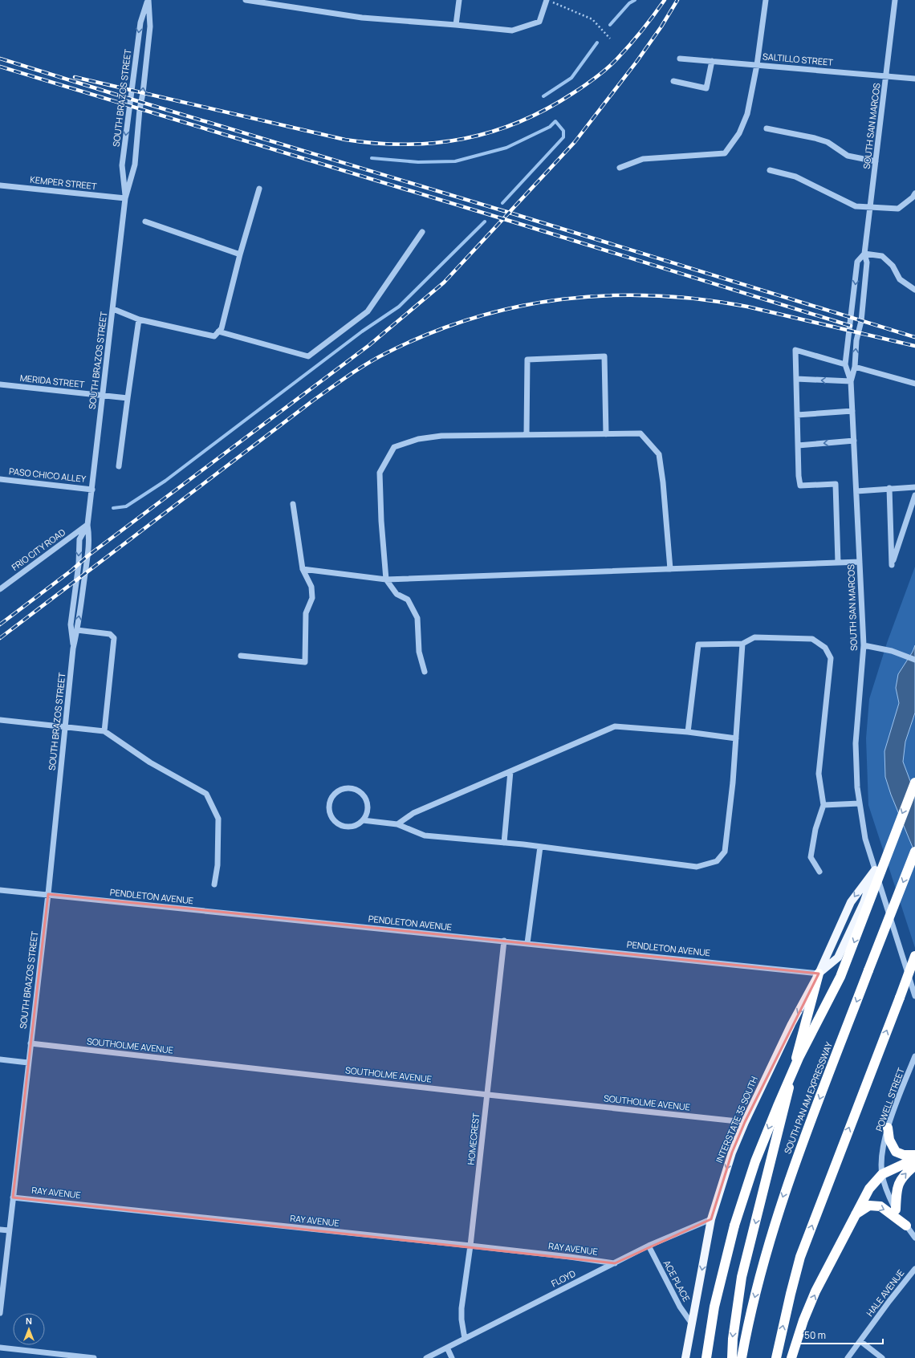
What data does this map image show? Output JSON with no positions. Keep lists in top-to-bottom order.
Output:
{
  "streets": {
    "highway": ["SOUTH PAN AM EXPRESSWAY"],
    "main road": ["INTERSTATE 35 SOUTH"],
    "street": [
      "SALTILLO STREET",
      "SOUTH BRAZOS STREET",
      "SOUTH SAN MARCOS",
      "KEMPER STREET",
      "MERIDA STREET",
      "PASO CHICO ALLEY",
      "FRIO CITY ROAD",
      "PENDLETON AVENUE",
      "SOUTHOLME AVENUE",
      "POWELL STREET",
      "HOMECREST",
      "RAY AVENUE",
      "FLOYD",
      "ACE PLACE",
      "HALE AVENUE"
    ]
  },
  "crossings": [
    ["SALTILLO STREET", "SOUTH SAN MARCOS"],
    ["SOUTH BRAZOS STREET", "KEMPER STREET"],
    ["SOUTH BRAZOS STREET", "MERIDA STREET"],
    ["SOUTH BRAZOS STREET", "PASO CHICO ALLEY"],
    ["SOUTH BRAZOS STREET", "FRIO CITY ROAD"],
    ["SOUTH BRAZOS STREET", "PENDLETON AVENUE"],
    ["SOUTH BRAZOS STREET", "SOUTHOLME AVENUE"],
    ["SOUTH BRAZOS STREET", "RAY AVENUE"],
    ["SOUTH SAN MARCOS", "INTERSTATE 35 SOUTH"],
    ["PENDLETON AVENUE", "INTERSTATE 35 SOUTH"],
    ["PENDLETON AVENUE", "HOMECREST"],
    ["SOUTHOLME AVENUE", "INTERSTATE 35 SOUTH"],
    ["SOUTHOLME AVENUE", "HOMECREST"],
    ["INTERSTATE 35 SOUTH", "FLOYD"],
    ["INTERSTATE 35 SOUTH", "ACE PLACE"],
    ["HOMECREST", "RAY AVENUE"],
    ["HOMECREST", "FLOYD"],
    ["RAY AVENUE", "FLOYD"],
    ["FLOYD", "ACE PLACE"]
  ],
  "one_way": ["INTERSTATE 35 SOUTH"],
  "scale_bar": "50 m",
  "north": "top"
}
